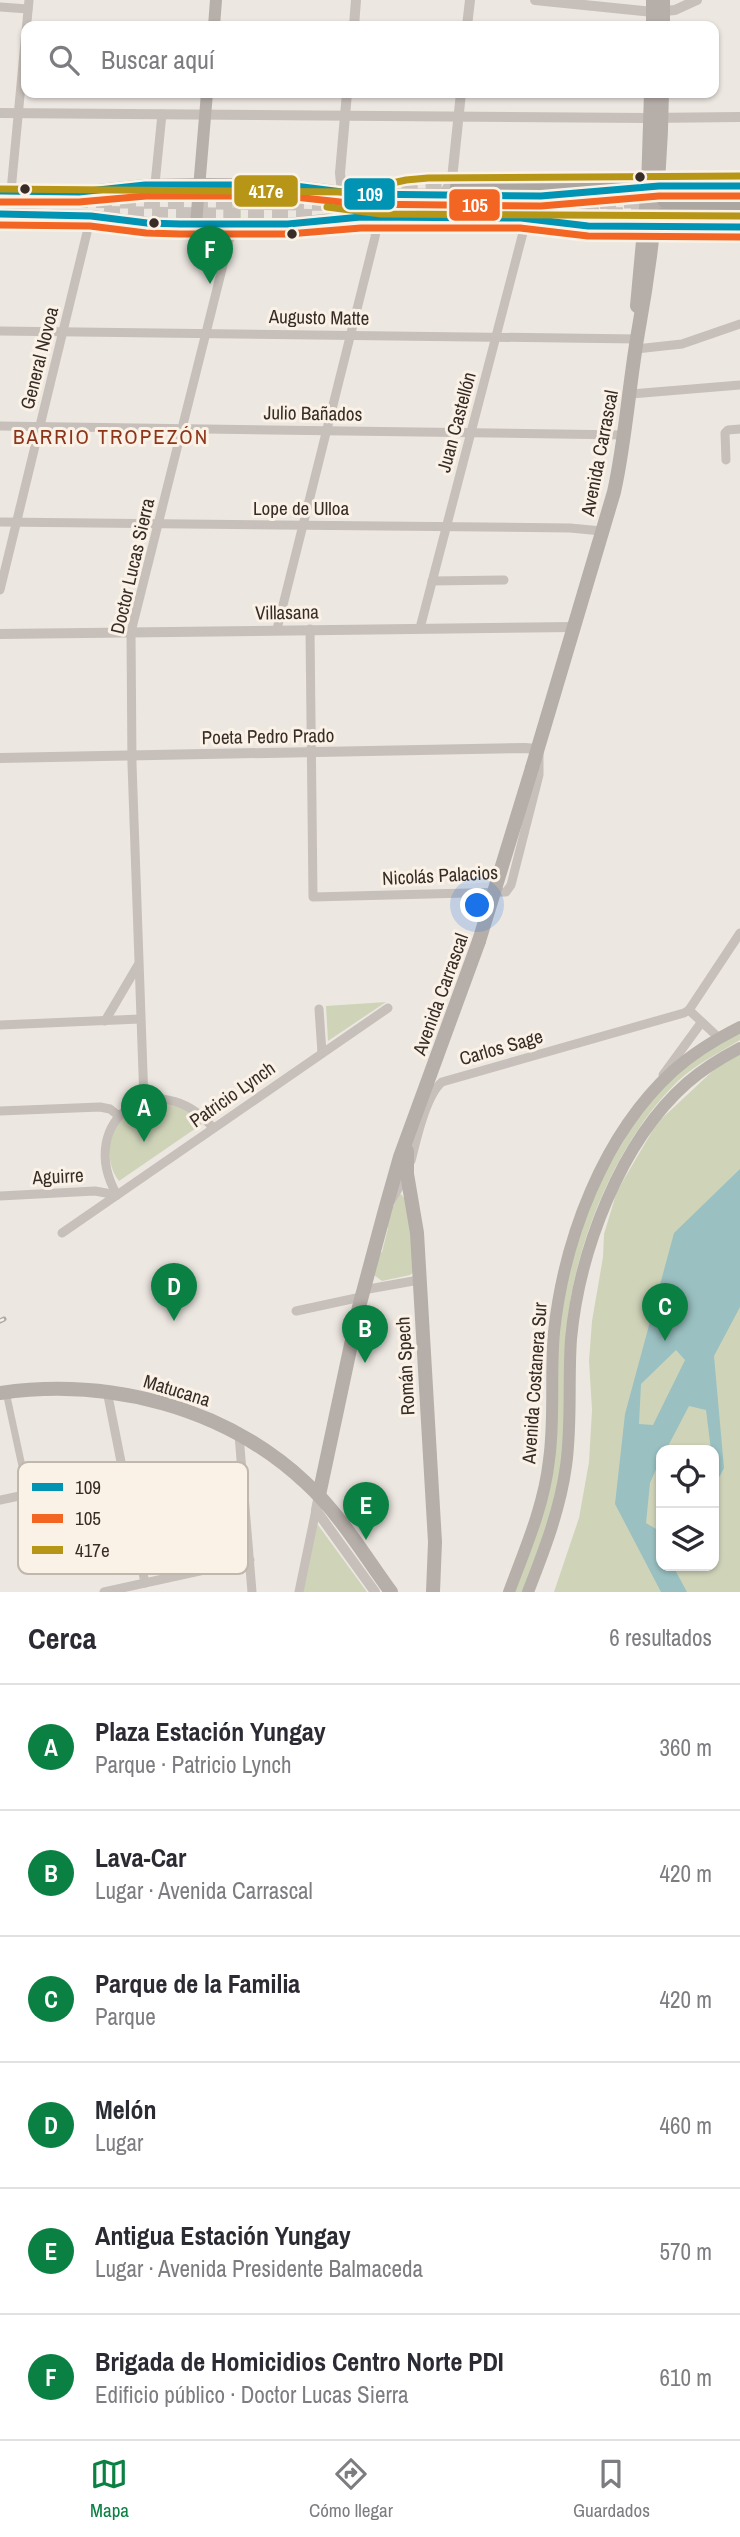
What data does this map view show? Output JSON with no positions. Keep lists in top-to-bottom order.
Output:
{
  "streets": {
    "main road": [
      "Avenida Carrascal",
      "Román Spech",
      "Avenida Costanera Sur",
      "Matucana"
    ],
    "street": [
      "Augusto Matte",
      "General Novoa",
      "Julio Bañados",
      "Juan Castellón",
      "Lope de Ulloa",
      "Doctor Lucas Sierra",
      "Villasana",
      "Poeta Pedro Prado",
      "Nicolás Palacios",
      "Carlos Sage",
      "Patricio Lynch",
      "Aguirre"
    ]
  },
  "crossings": [
    ["Augusto Matte", "General Novoa"],
    ["Augusto Matte", "Juan Castellón"],
    ["Augusto Matte", "Avenida Carrascal"],
    ["Augusto Matte", "Doctor Lucas Sierra"],
    ["General Novoa", "Julio Bañados"],
    ["General Novoa", "Lope de Ulloa"],
    ["Julio Bañados", "Juan Castellón"],
    ["Julio Bañados", "Avenida Carrascal"],
    ["Julio Bañados", "Doctor Lucas Sierra"],
    ["Juan Castellón", "Lope de Ulloa"],
    ["Juan Castellón", "Villasana"],
    ["Avenida Carrascal", "Lope de Ulloa"],
    ["Avenida Carrascal", "Villasana"],
    ["Avenida Carrascal", "Poeta Pedro Prado"],
    ["Avenida Carrascal", "Nicolás Palacios"],
    ["Avenida Carrascal", "Carlos Sage"],
    ["Avenida Carrascal", "Román Spech"],
    ["Avenida Carrascal", "Matucana"],
    ["Lope de Ulloa", "Doctor Lucas Sierra"],
    ["Doctor Lucas Sierra", "Villasana"],
    ["Doctor Lucas Sierra", "Poeta Pedro Prado"],
    ["Poeta Pedro Prado", "Nicolás Palacios"],
    ["Carlos Sage", "Román Spech"],
    ["Patricio Lynch", "Aguirre"]
  ],
  "districts": ["BARRIO TROPEZÓN"],
  "lines": ["transit line 417e", "transit line 109", "transit line 105"],
  "legend": ["109", "105", "417e"],
  "page": {
    "search": "Buscar aquí",
    "pins": [
      "F",
      "A",
      "D",
      "C",
      "B",
      "E"
    ],
    "heading": ["Cerca", "6 resultados"],
    "list": [
      {
        "mark": "A",
        "name": "Plaza Estación Yungay",
        "note": "Parque · Patricio Lynch",
        "value": "360 m"
      },
      {
        "mark": "B",
        "name": "Lava-Car",
        "note": "Lugar · Avenida Carrascal",
        "value": "420 m"
      },
      {
        "mark": "C",
        "name": "Parque de la Familia",
        "note": "Parque",
        "value": "420 m"
      },
      {
        "mark": "D",
        "name": "Melón",
        "note": "Lugar",
        "value": "460 m"
      },
      {
        "mark": "E",
        "name": "Antigua Estación Yungay",
        "note": "Lugar · Avenida Presidente Balmaceda",
        "value": "570 m"
      },
      {
        "mark": "F",
        "name": "Brigada de Homicidios Centro Norte PDI",
        "note": "Edificio público · Doctor Lucas Sierra",
        "value": "610 m"
      }
    ],
    "nav": ["Mapa", "Cómo llegar", "Guardados"]
  }
}
